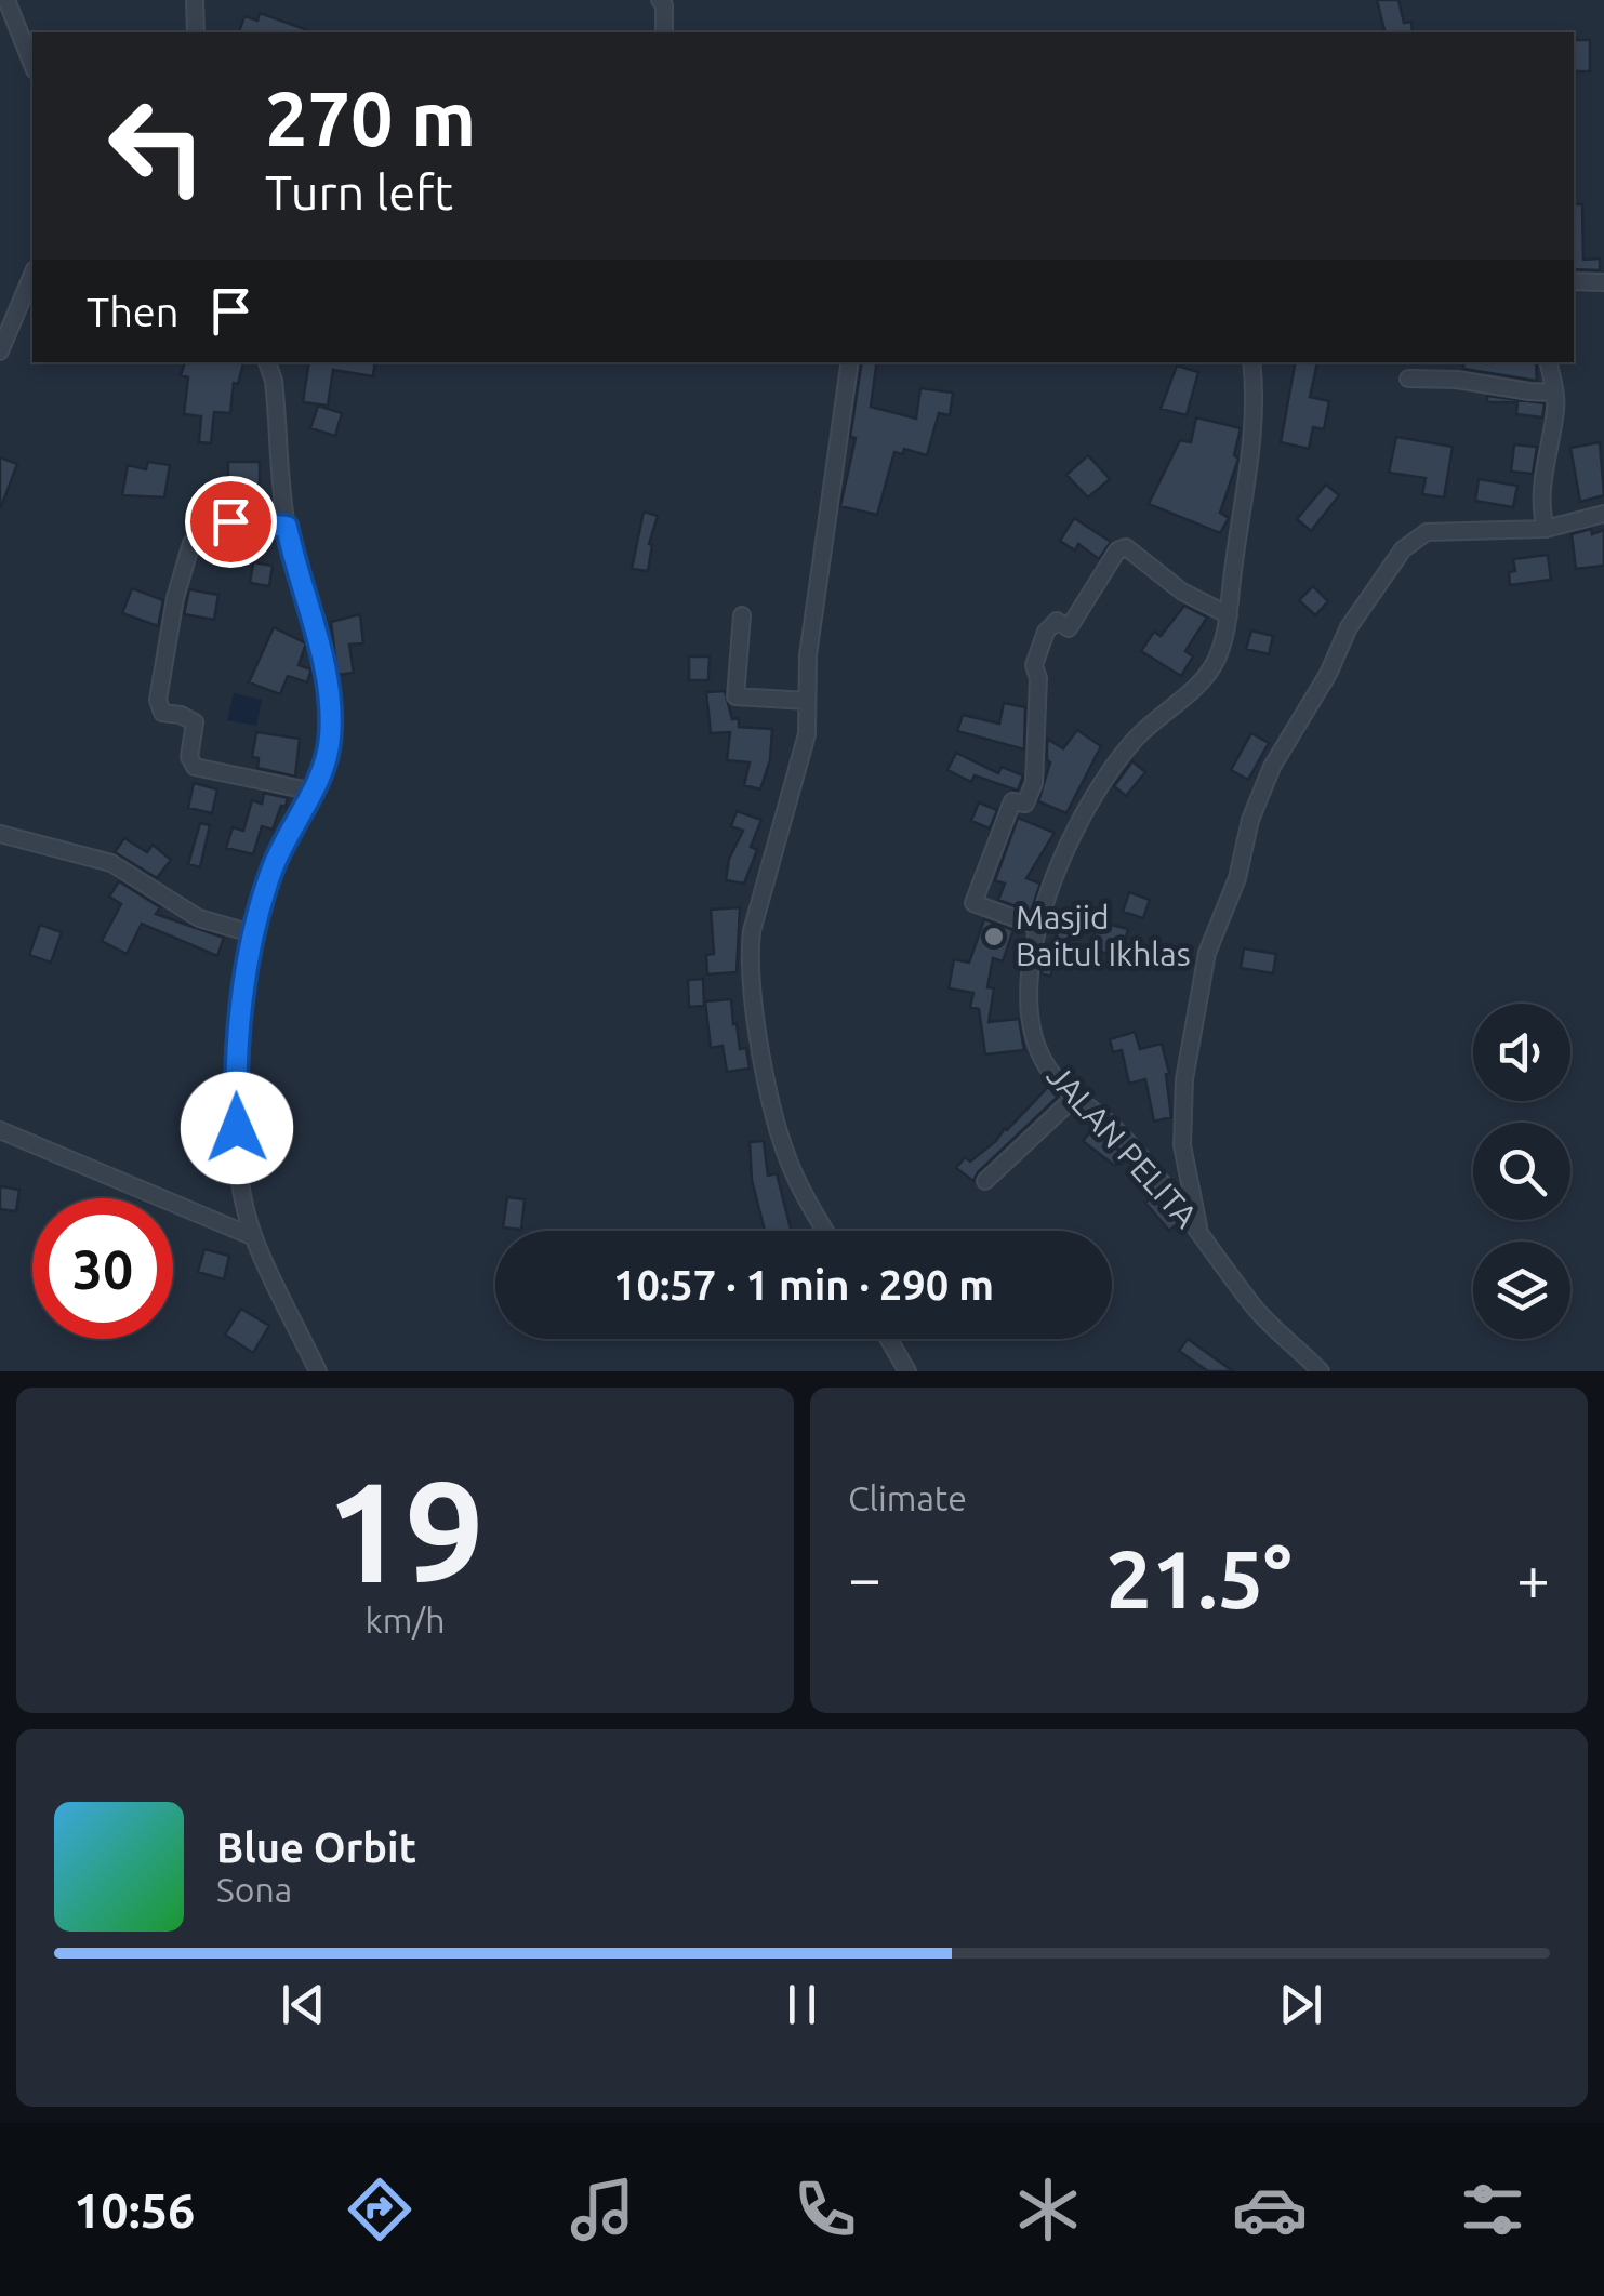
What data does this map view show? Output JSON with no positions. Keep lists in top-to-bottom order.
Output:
{
  "streets": {
    "street": ["JALAN PELITA"]
  },
  "places": ["Masjid Baitul Ikhlas"],
  "page": {
    "turn": ["270 m", "Turn left"],
    "then": "Then",
    "limit": "30",
    "trip": "10:57 · 1 min · 290 m",
    "tile": [
      ["19", "km/h"],
      "Climate"
    ],
    "heat": ["−", "21.5°", "+"],
    "song": ["Blue Orbit", "Sona"],
    "tabs": "10:56"
  }
}
